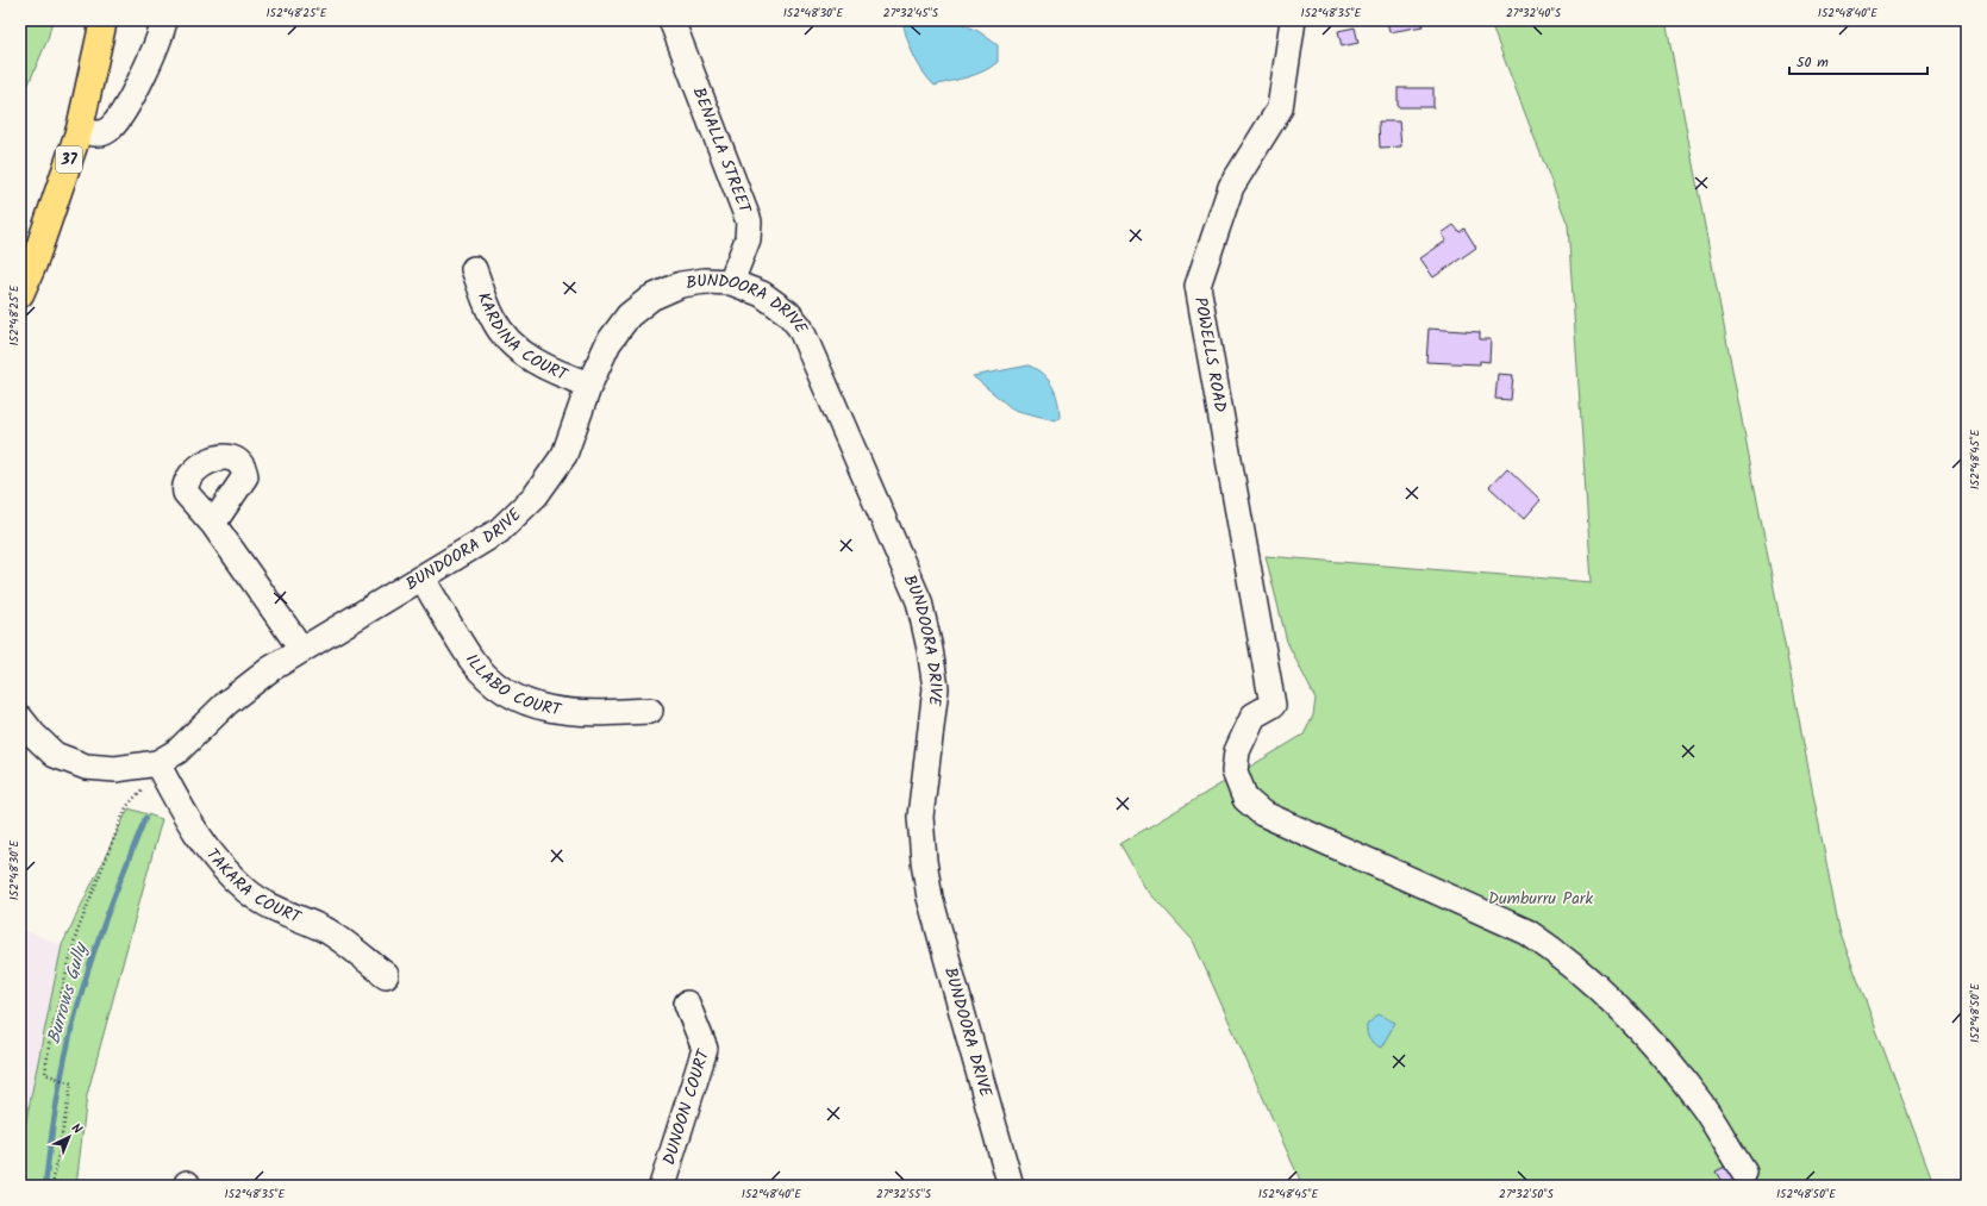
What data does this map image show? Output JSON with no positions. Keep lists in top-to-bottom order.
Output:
{
  "streets": {
    "main road": ["37"],
    "street": [
      "BENALLA STREET",
      "BUNDOORA DRIVE",
      "KARDINA COURT",
      "POWELLS ROAD",
      "ILLABO COURT",
      "TAKARA COURT",
      "DUNOON COURT"
    ]
  },
  "crossings": [
    ["BENALLA STREET", "BUNDOORA DRIVE"],
    ["BUNDOORA DRIVE", "KARDINA COURT"],
    ["BUNDOORA DRIVE", "ILLABO COURT"],
    ["BUNDOORA DRIVE", "TAKARA COURT"]
  ],
  "water": ["Burrows Gully"],
  "parks": ["Dumburru Park"],
  "scale_bar": "50 m",
  "north": "top right",
  "coordinates": [
    "152°48'25\"E",
    "152°48'30\"E",
    "27°32'45\"S",
    "152°48'35\"E",
    "27°32'40\"S",
    "152°48'40\"E",
    "152°48'45\"E",
    "152°48'50\"E",
    "27°32'55\"S",
    "27°32'50\"S"
  ]
}
